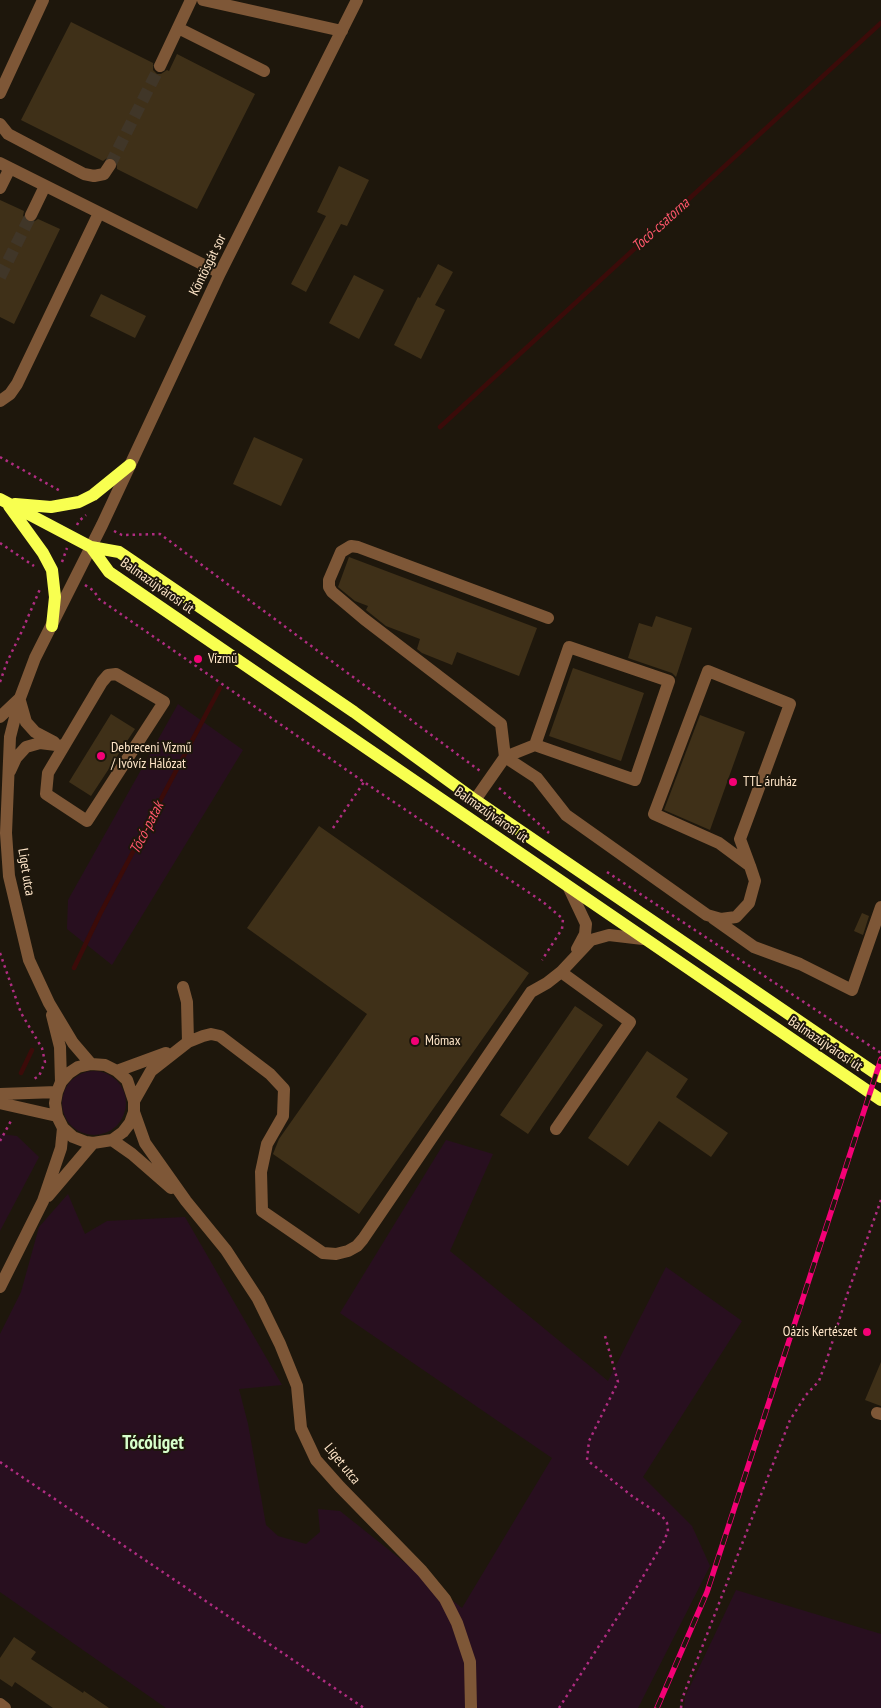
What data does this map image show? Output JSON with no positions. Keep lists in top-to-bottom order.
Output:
{
  "streets": {
    "main road": ["Balmazújvárosi út"],
    "street": ["Köntösgát sor", "Liget utca"]
  },
  "crossings": [
    ["Köntösgát sor", "Balmazújvárosi út"],
    ["Köntösgát sor", "Liget utca"],
    ["Balmazújvárosi út", "Liget utca"]
  ],
  "districts": ["Tócóliget"],
  "water": ["Tocó-csatorna", "Tócó-patak"],
  "places": [
    "Vízmű",
    "Debreceni Vízmű / Ivóvíz Hálózat",
    "TTL áruház",
    "Mömax",
    "Oázis Kertészet"
  ]
}
